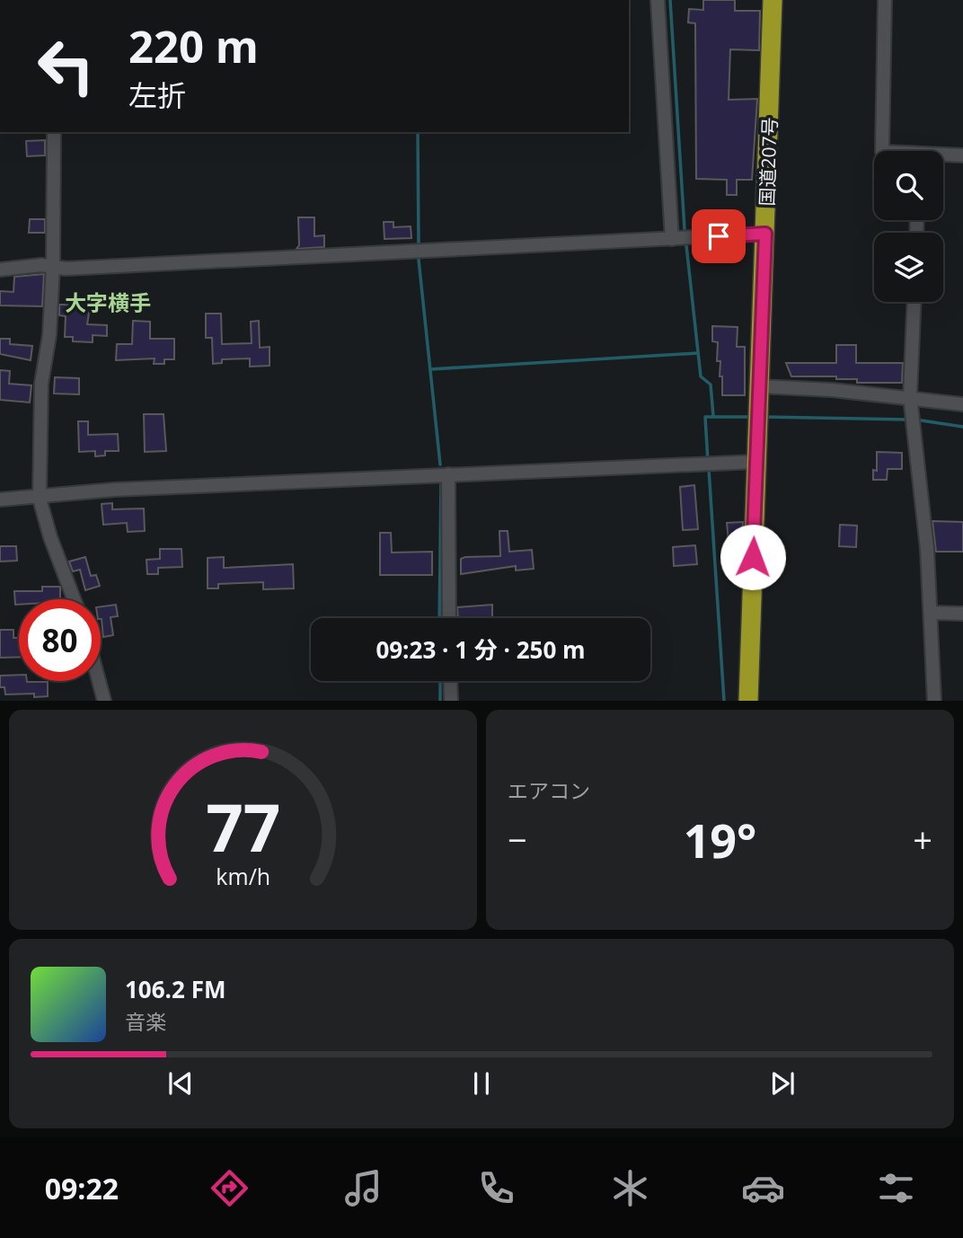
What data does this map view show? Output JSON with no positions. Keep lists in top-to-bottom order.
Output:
{
  "streets": {
    "highway": ["国道207号"]
  },
  "districts": ["大字横手"],
  "page": {
    "turn": ["220 m", "左折"],
    "limit": "80",
    "trip": "09:23 · 1 分 · 250 m",
    "tile": "エアコン",
    "heat": ["−", "19°", "+"],
    "song": ["106.2 FM", "音楽"],
    "tabs": "09:22",
    "gauge": ["77", "km/h"]
  }
}
